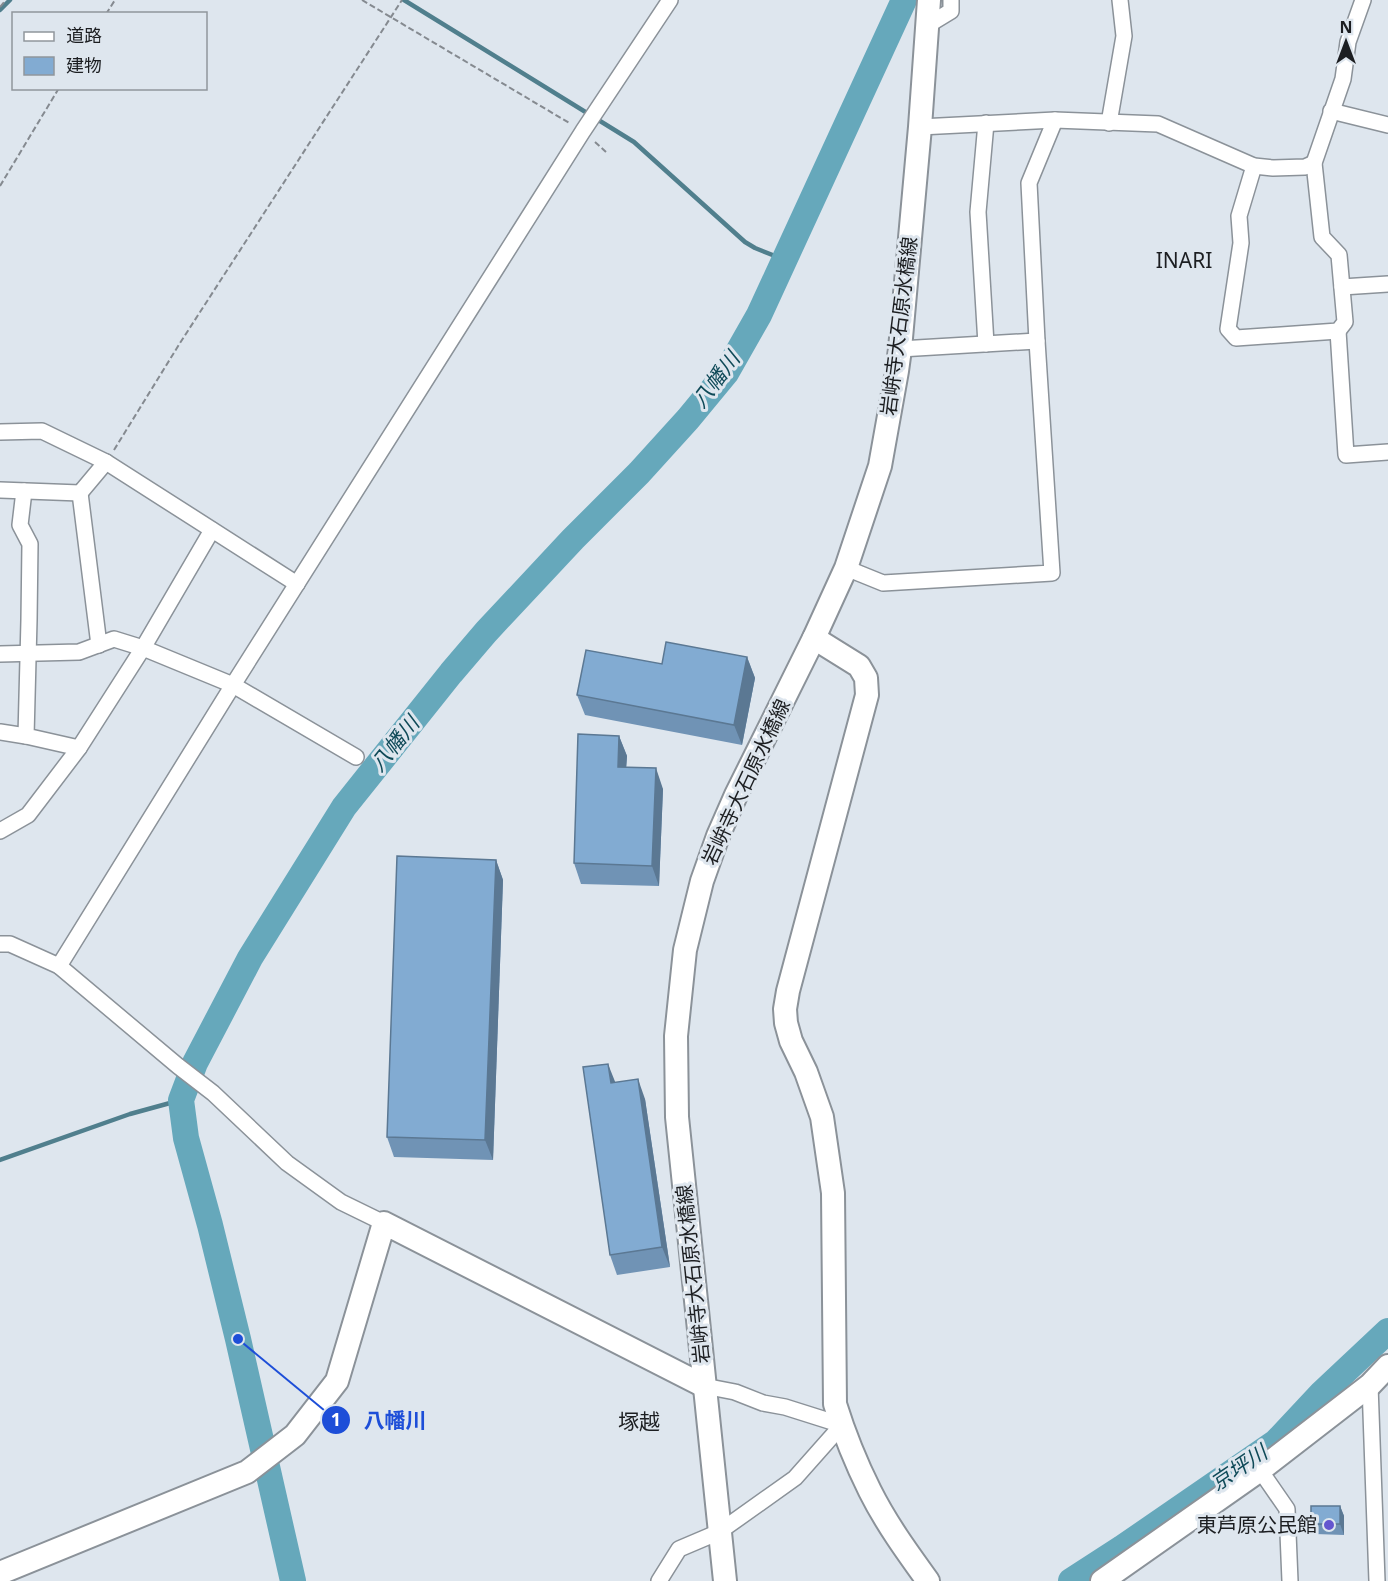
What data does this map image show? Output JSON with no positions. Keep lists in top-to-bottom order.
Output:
{
  "streets": {
    "street": ["岩峅寺大石原水橋線"]
  },
  "districts": ["INARI", "塚越"],
  "water": ["八幡川", "京坪川"],
  "places": ["八幡川", "東芦原公民館"],
  "legend": ["道路", "建物"],
  "north": "top"
}
